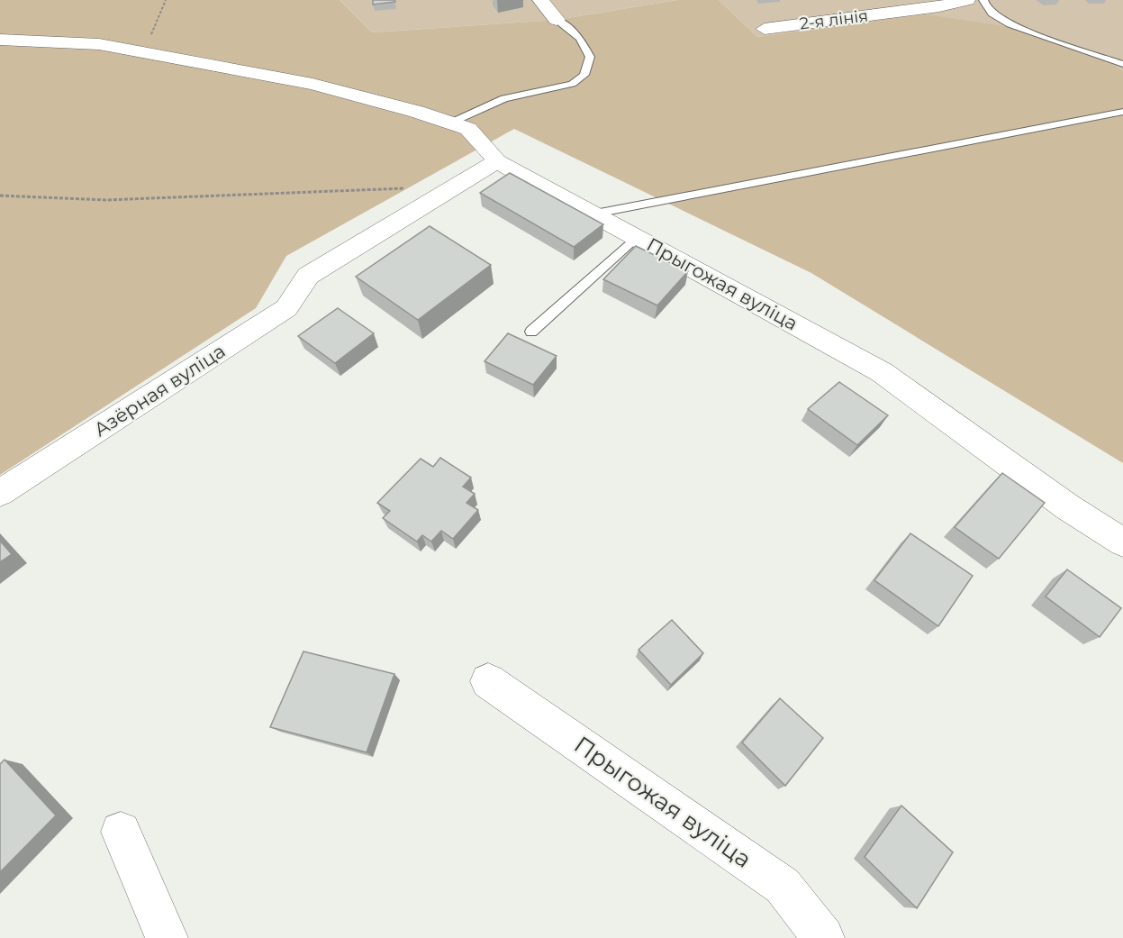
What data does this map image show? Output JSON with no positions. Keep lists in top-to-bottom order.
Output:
{
  "streets": {
    "street": ["2-я лінія", "Прыгожая вуліца", "Азёрная вуліца"]
  }
}
